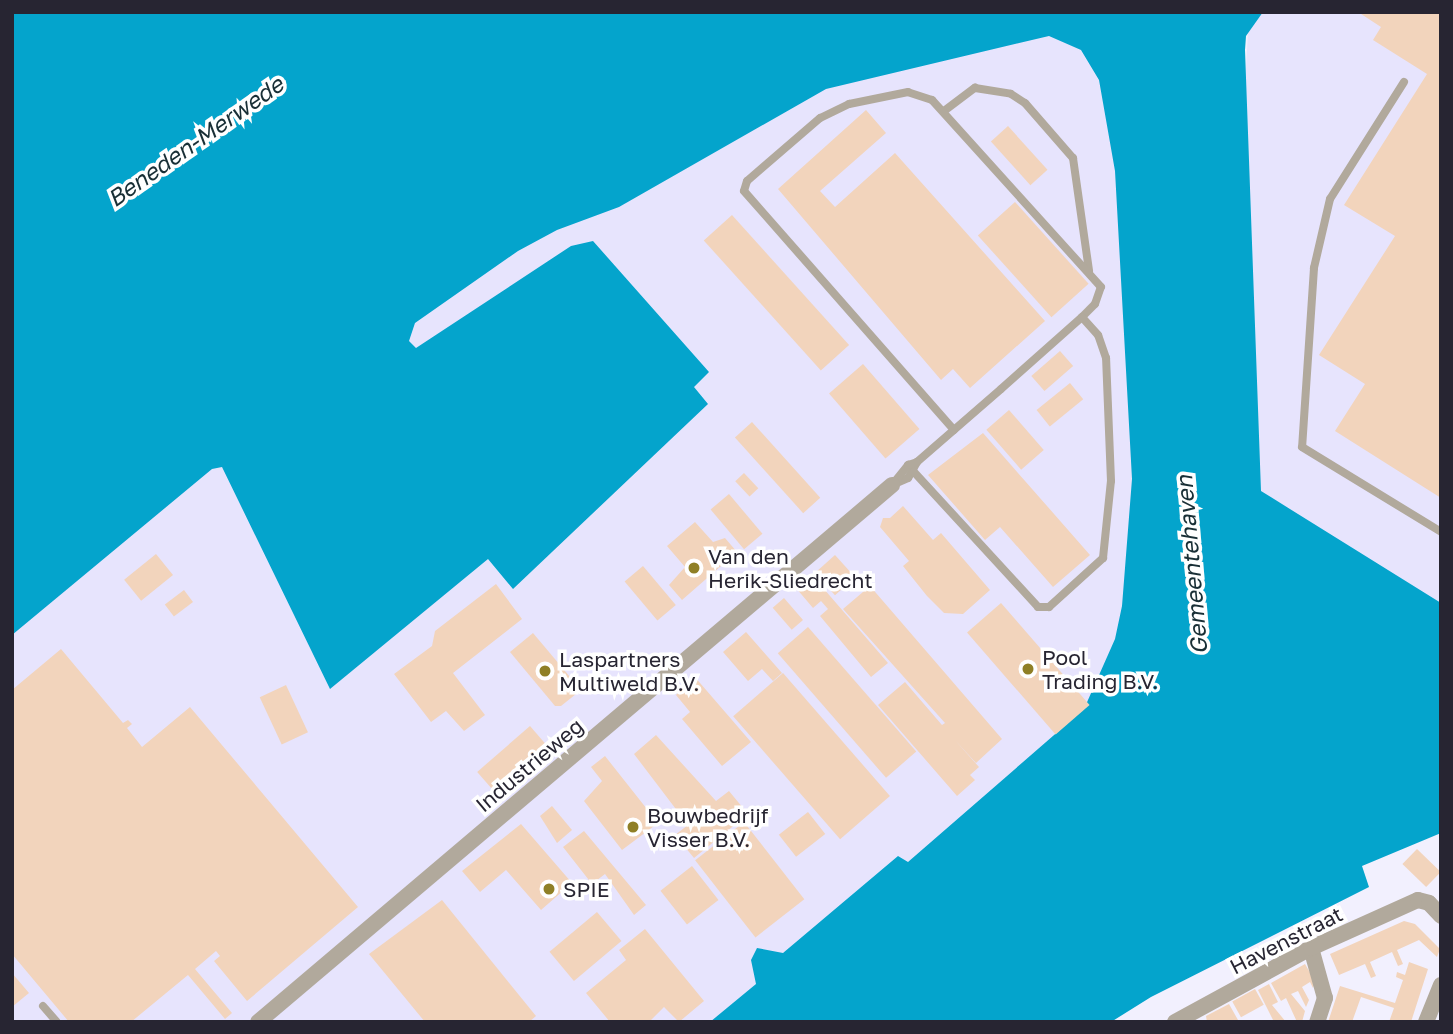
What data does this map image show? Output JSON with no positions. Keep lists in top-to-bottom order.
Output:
{
  "streets": {
    "street": ["Industrieweg", "Havenstraat"]
  },
  "water": ["Beneden-Merwede", "Gemeentehaven"],
  "places": [
    "Van den Herik-Sliedrecht",
    "Pool Trading B.V.",
    "Laspartners Multiweld B.V.",
    "Bouwbedrijf Visser B.V.",
    "SPIE"
  ]
}
